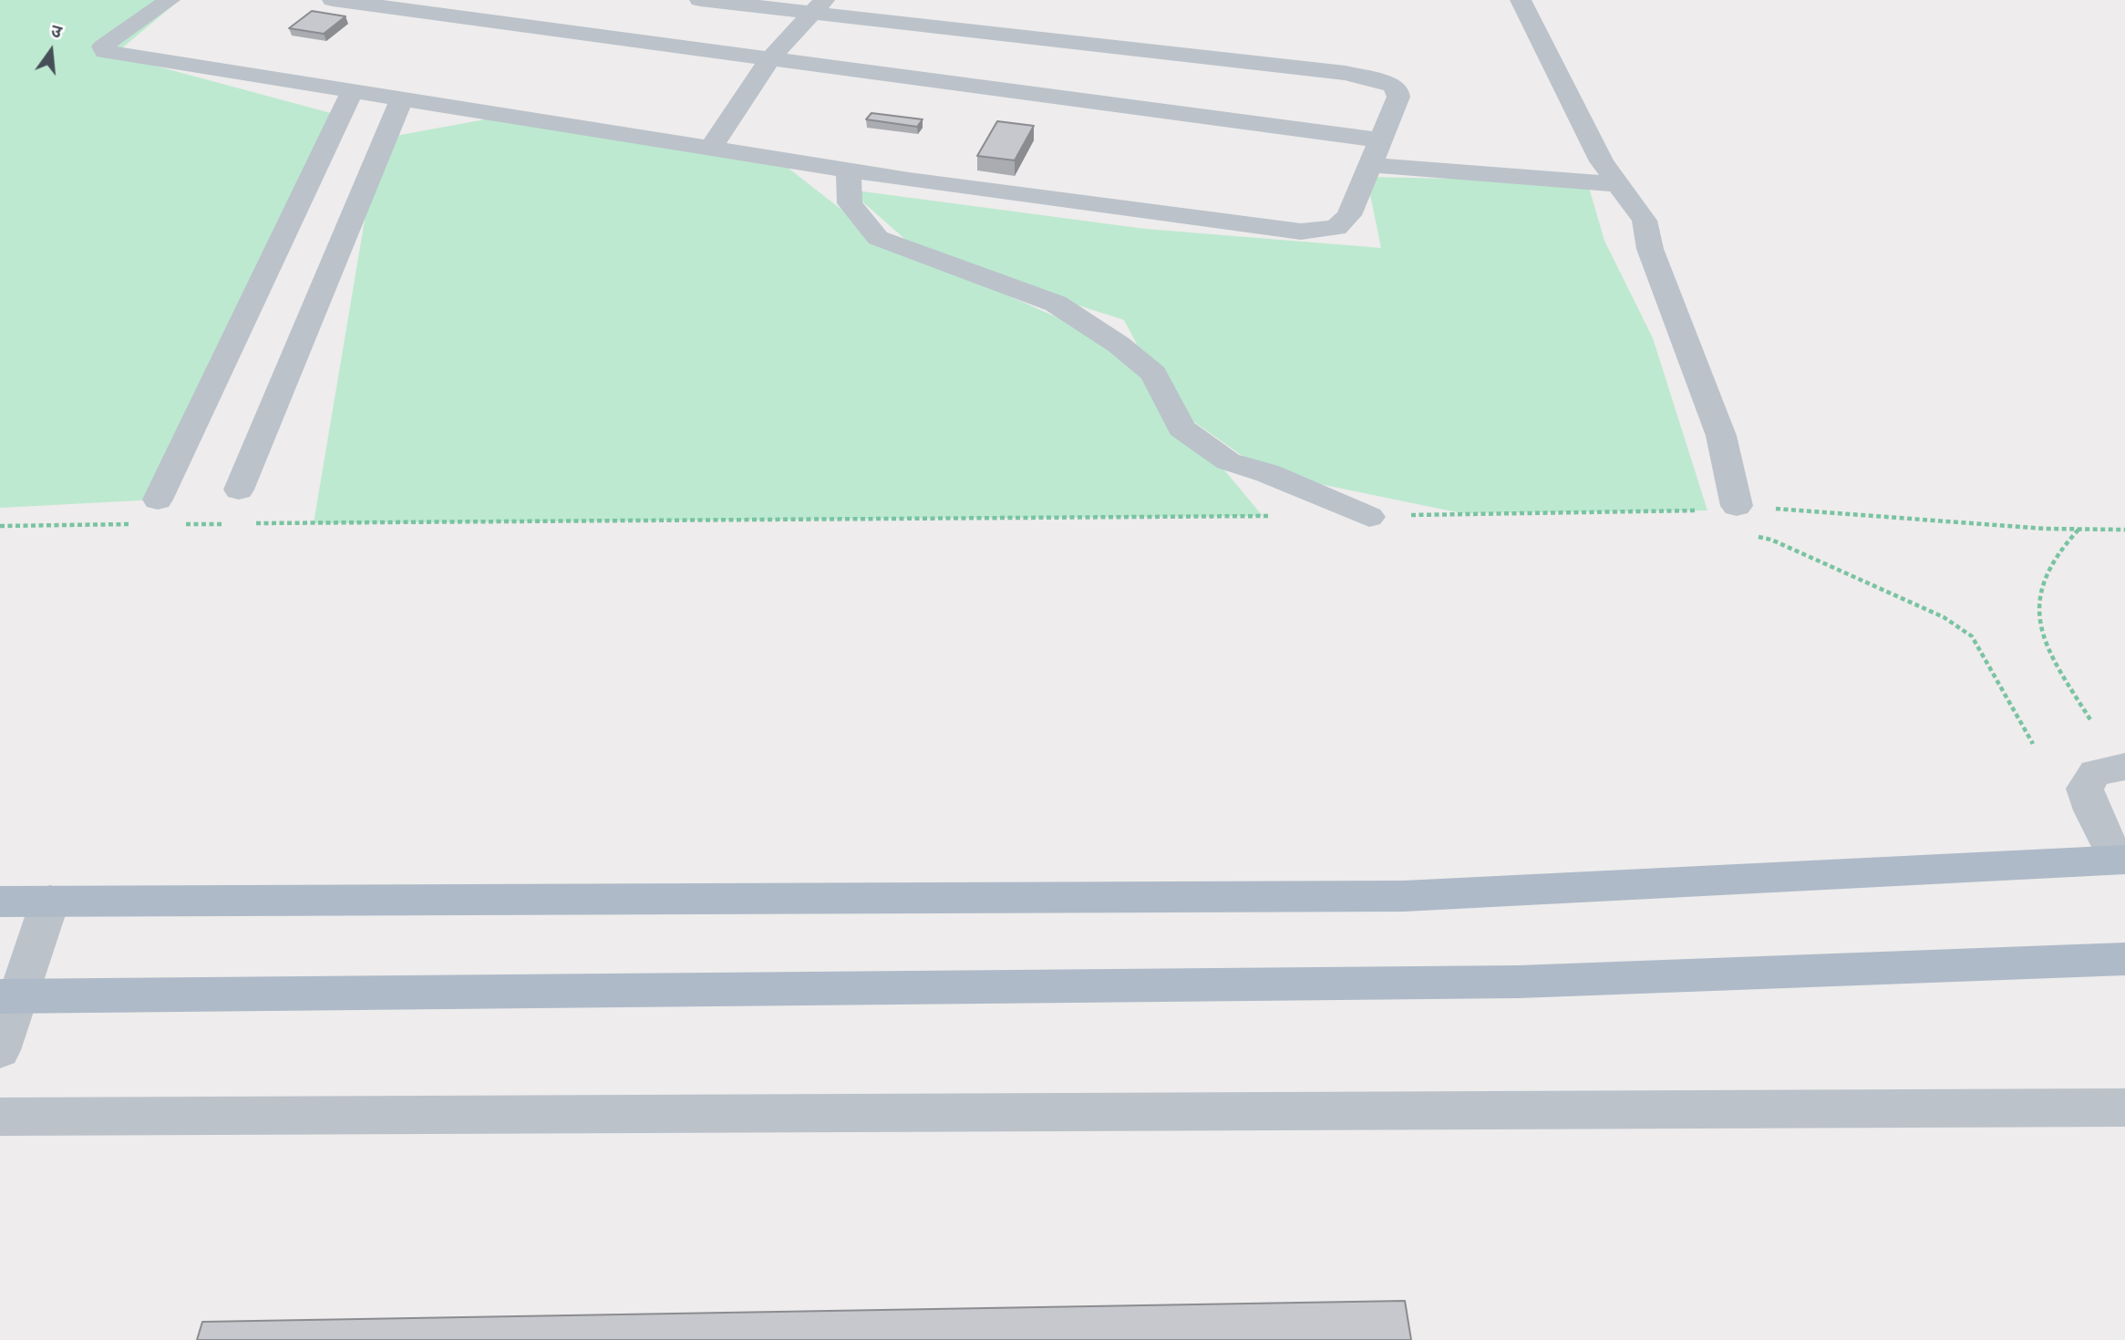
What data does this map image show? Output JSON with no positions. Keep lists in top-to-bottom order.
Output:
{
  "north": "top"
}
